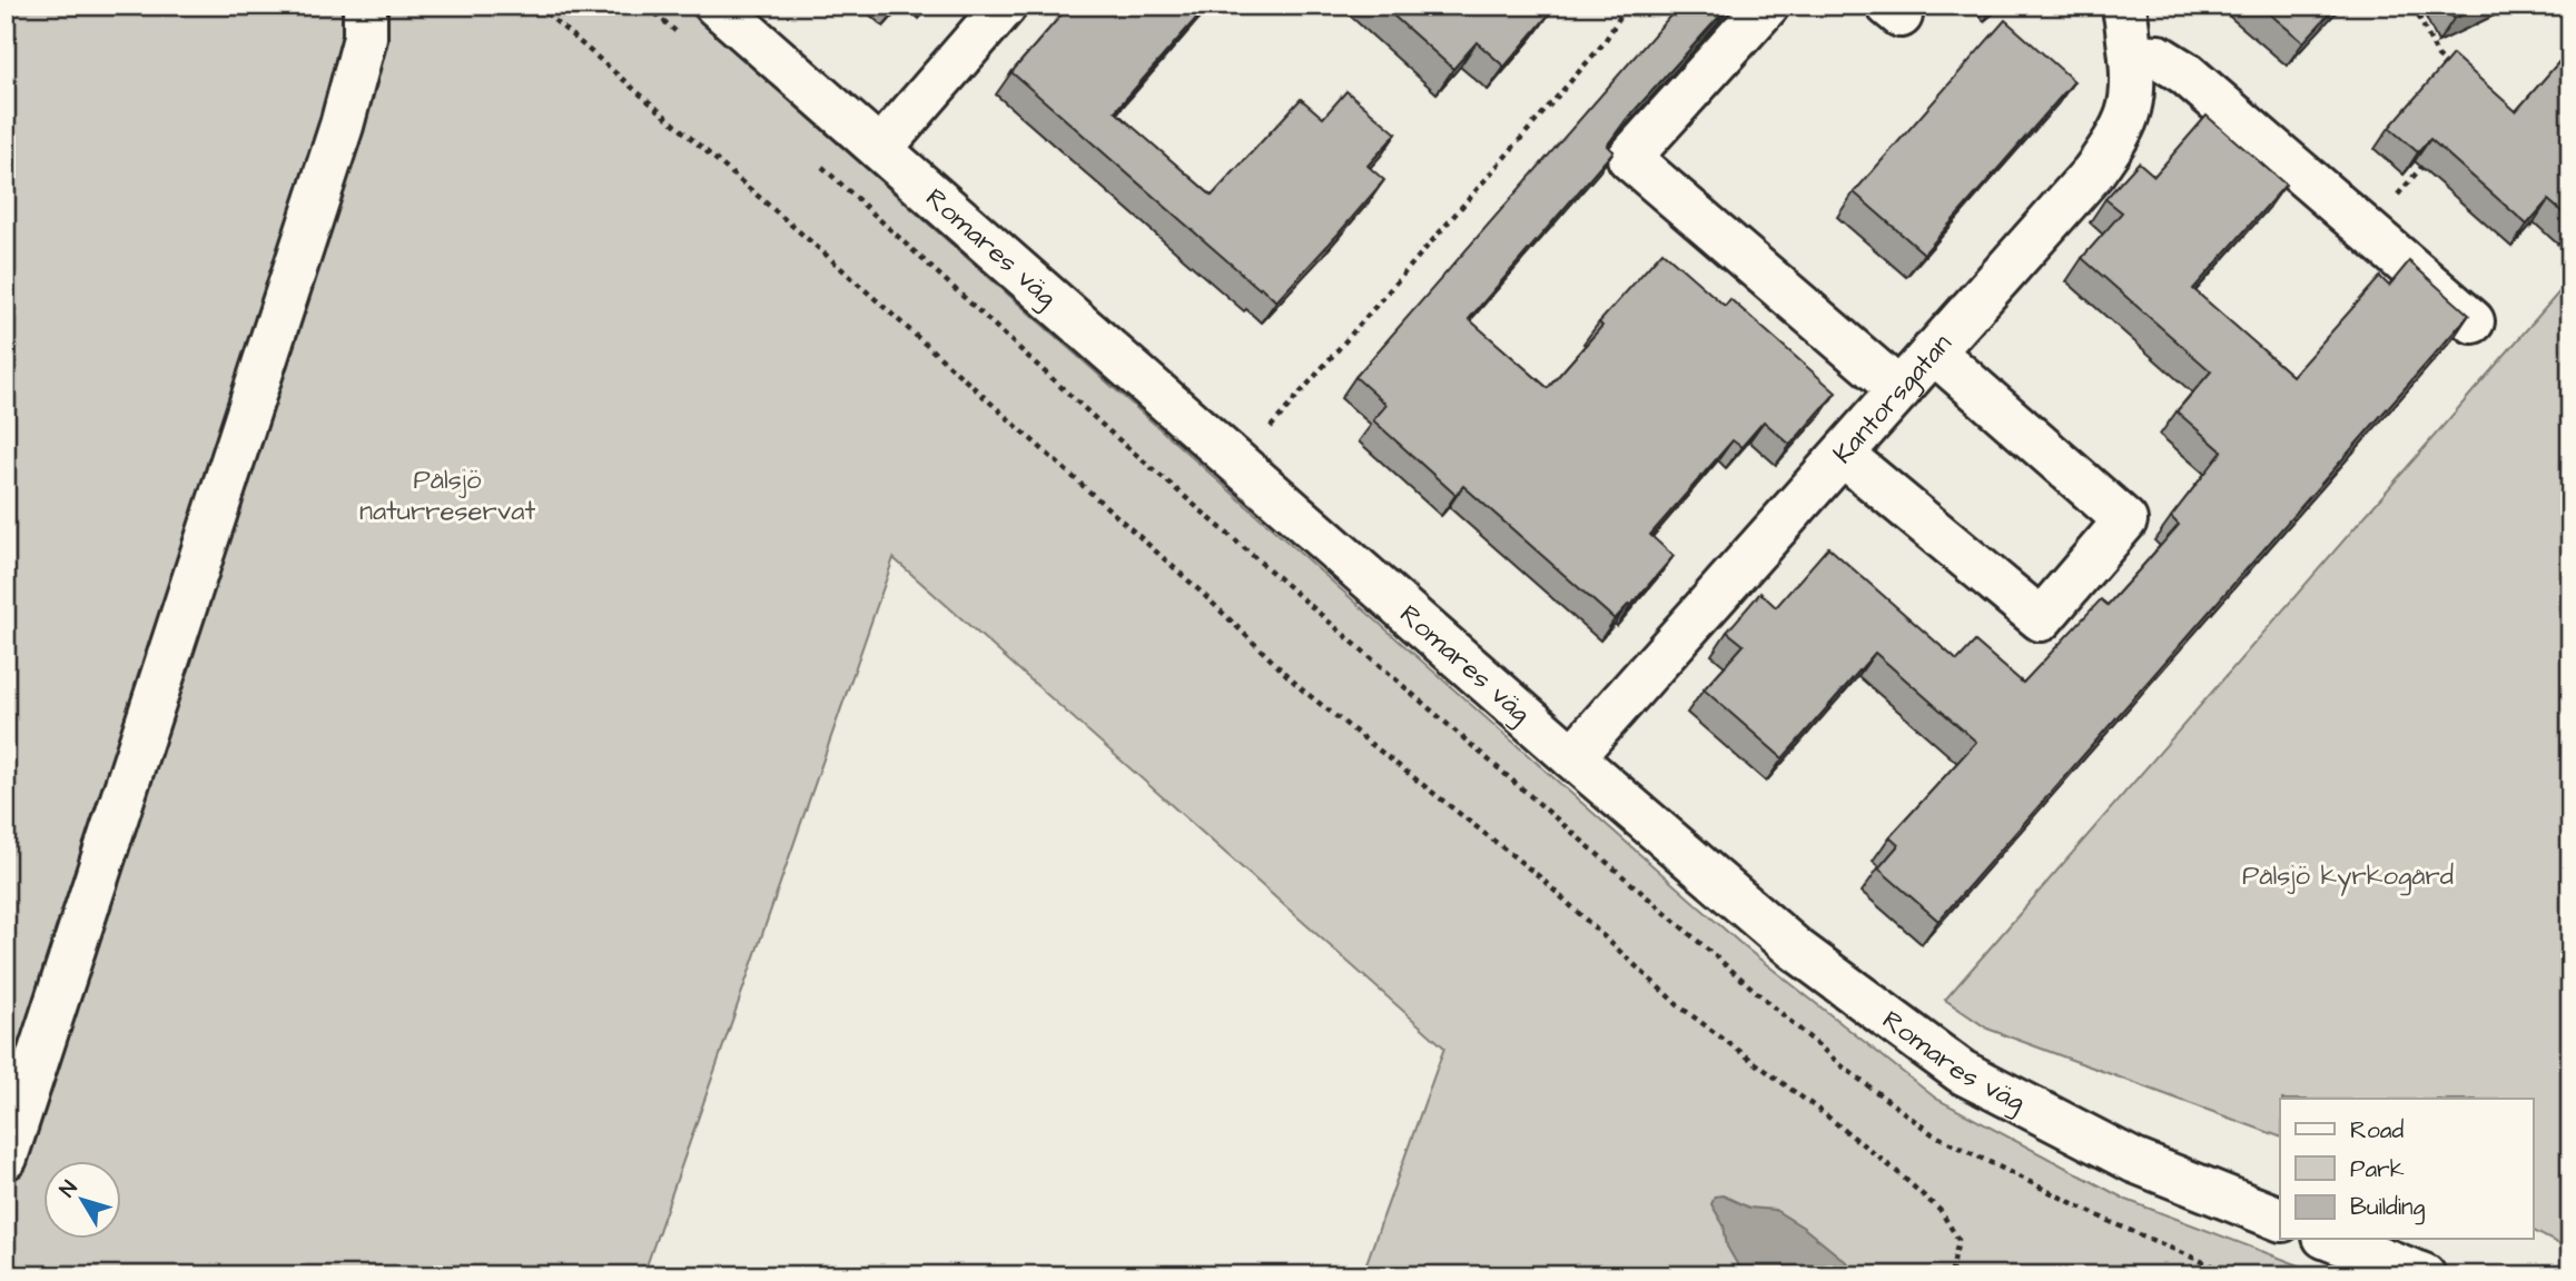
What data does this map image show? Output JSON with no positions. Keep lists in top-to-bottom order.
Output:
{
  "streets": {
    "street": ["Romares väg", "Kantorsgatan"]
  },
  "crossings": [
    ["Romares väg", "Kantorsgatan"]
  ],
  "parks": ["Pålsjö naturreservat", "Pålsjö kyrkogård"],
  "legend": ["Road", "Park", "Building"],
  "north": "top left"
}
